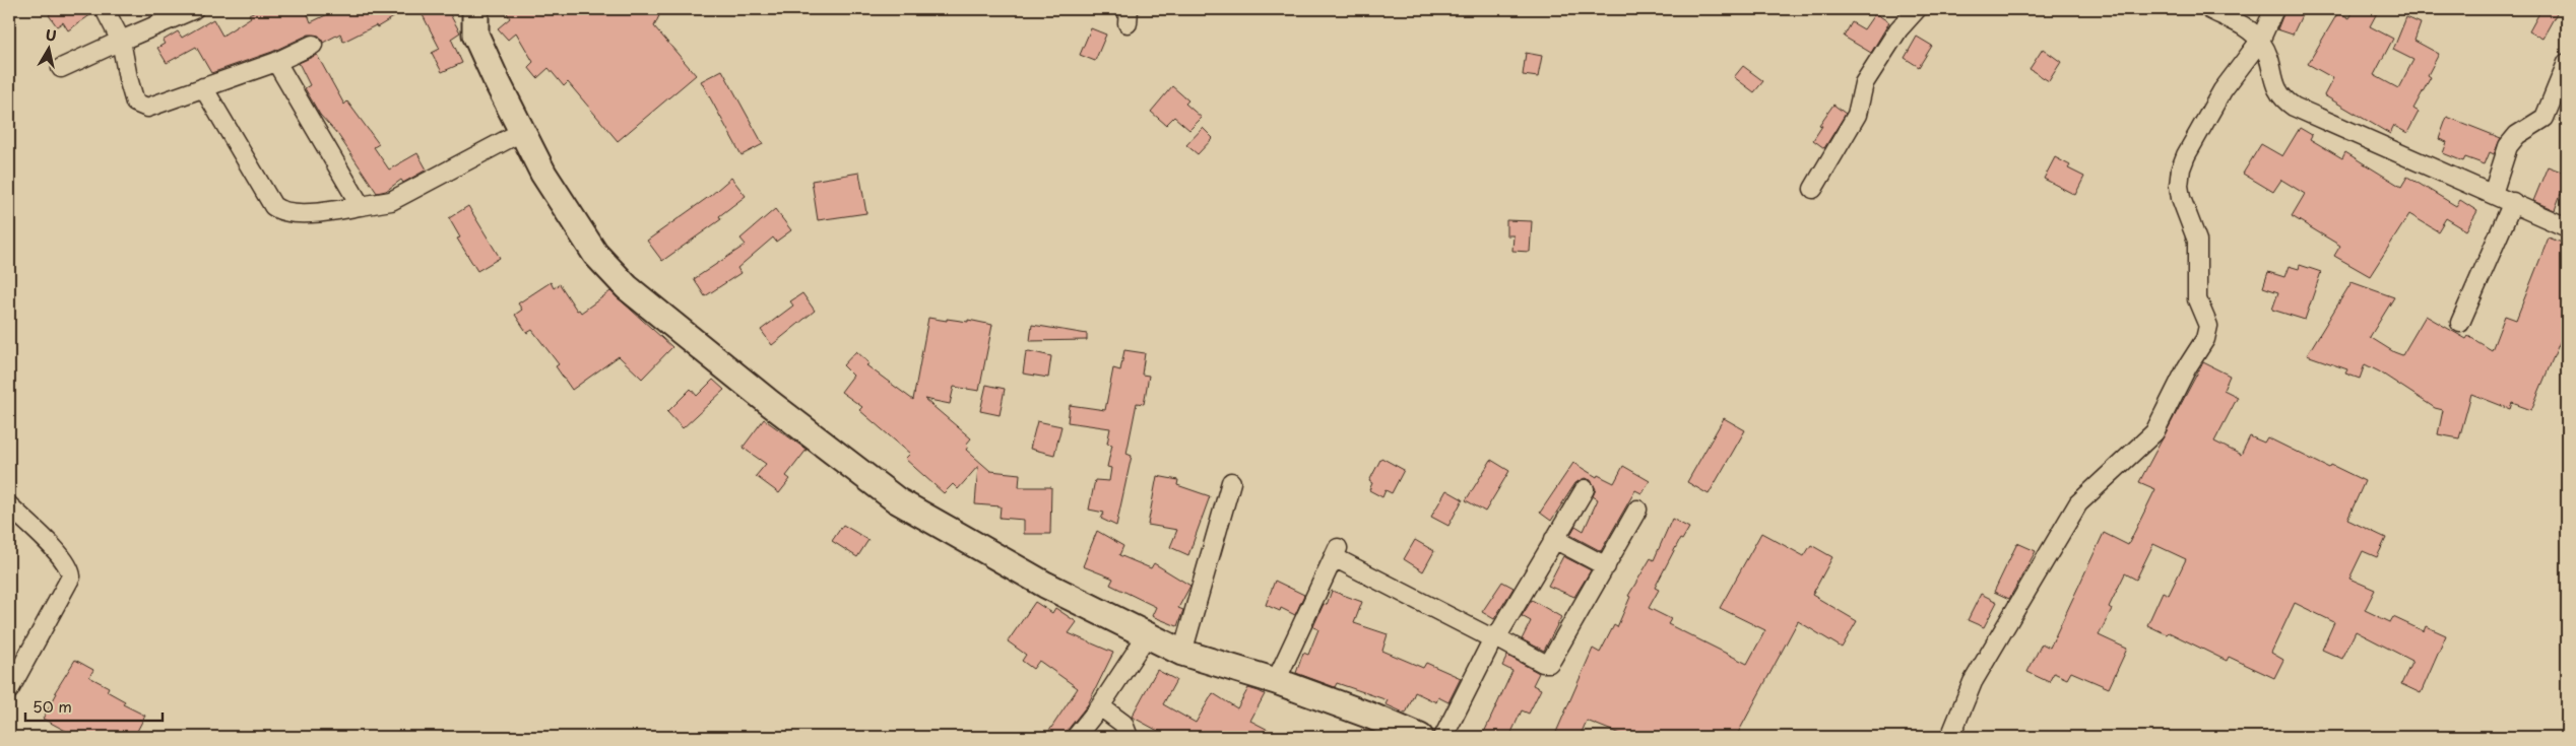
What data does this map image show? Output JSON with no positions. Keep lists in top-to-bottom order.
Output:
{
  "scale_bar": "50 m",
  "north": "top"
}
